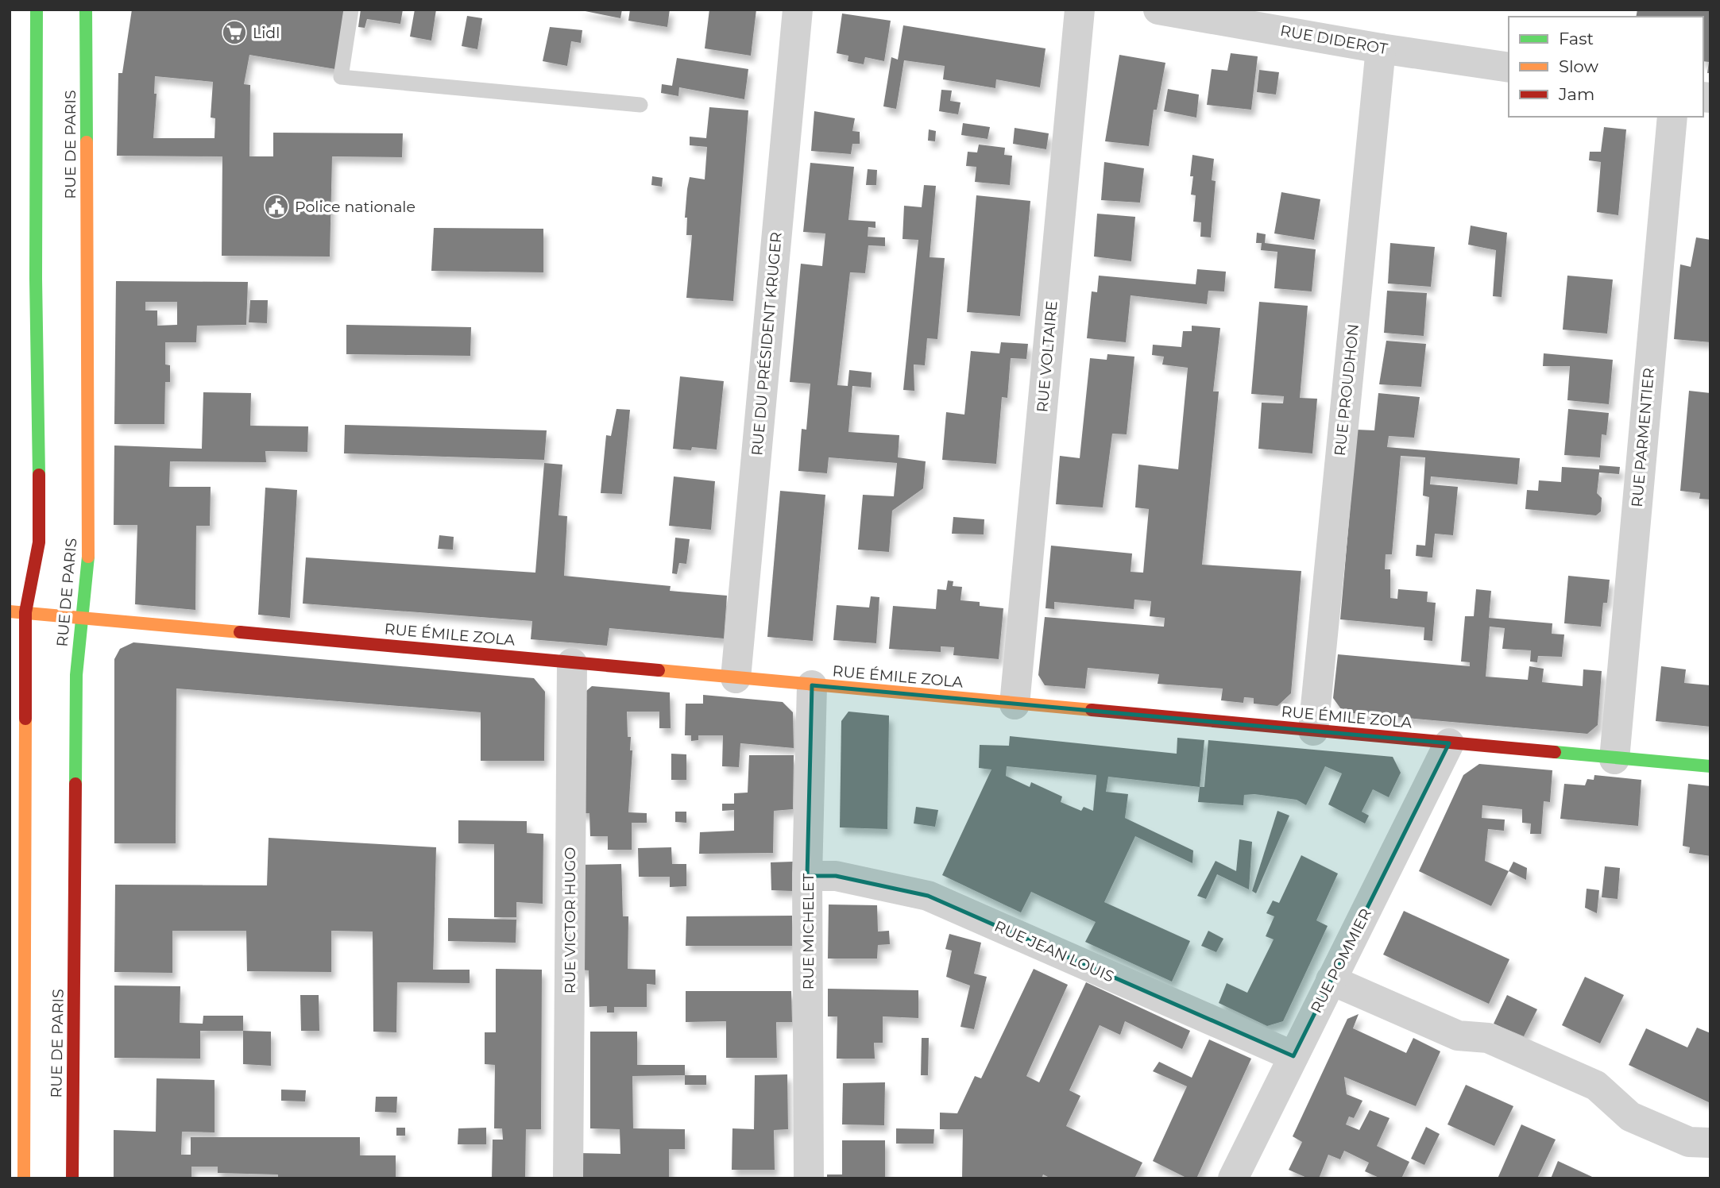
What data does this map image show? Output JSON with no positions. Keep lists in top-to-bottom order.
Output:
{
  "streets": {
    "main road": ["RUE DE PARIS", "RUE ÉMILE ZOLA"],
    "street": [
      "RUE DIDEROT",
      "RUE DU PRÉSIDENT KRUGER",
      "RUE VOLTAIRE",
      "RUE PROUDHON",
      "RUE PARMENTIER",
      "RUE VICTOR HUGO",
      "RUE MICHELET",
      "RUE JEAN LOUIS",
      "RUE POMMIER"
    ]
  },
  "crossings": [
    ["RUE DIDEROT", "RUE PROUDHON"],
    ["RUE DE PARIS", "RUE ÉMILE ZOLA"],
    ["RUE DU PRÉSIDENT KRUGER", "RUE ÉMILE ZOLA"],
    ["RUE VOLTAIRE", "RUE ÉMILE ZOLA"],
    ["RUE PROUDHON", "RUE ÉMILE ZOLA"],
    ["RUE PARMENTIER", "RUE ÉMILE ZOLA"],
    ["RUE ÉMILE ZOLA", "RUE VICTOR HUGO"],
    ["RUE ÉMILE ZOLA", "RUE MICHELET"],
    ["RUE ÉMILE ZOLA", "RUE POMMIER"],
    ["RUE MICHELET", "RUE JEAN LOUIS"],
    ["RUE JEAN LOUIS", "RUE POMMIER"]
  ],
  "places": {
    "supermarket": ["Lidl"],
    "public building": ["Police nationale"]
  },
  "legend": ["Fast", "Slow", "Jam"]
}
